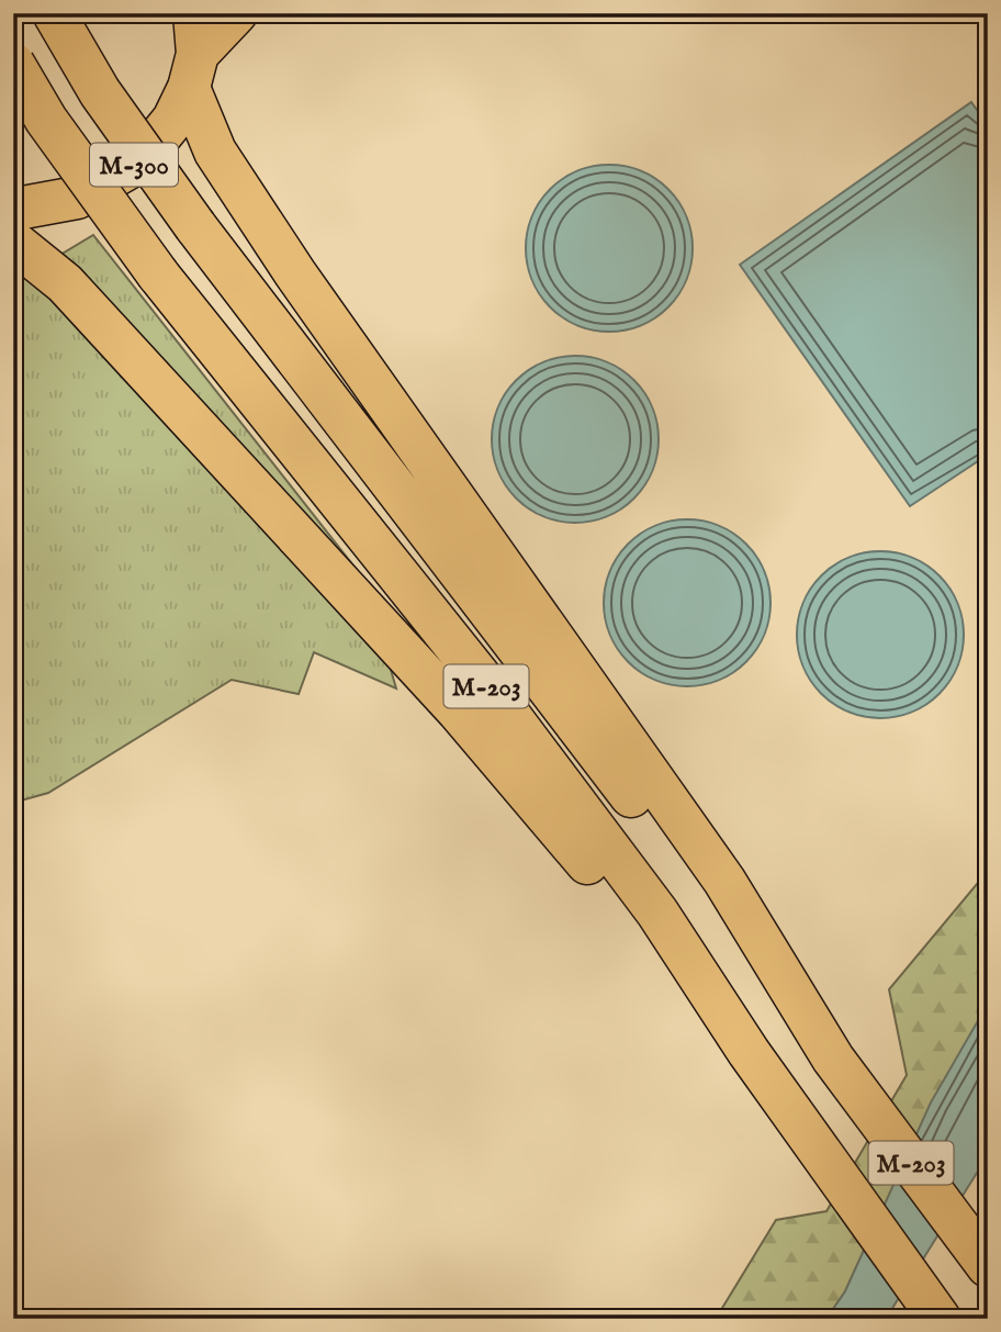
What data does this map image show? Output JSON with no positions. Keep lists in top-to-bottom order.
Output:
{
  "streets": {
    "main road": ["M-300", "M-203"]
  },
  "crossings": [
    ["M-300", "M-203"]
  ]
}
